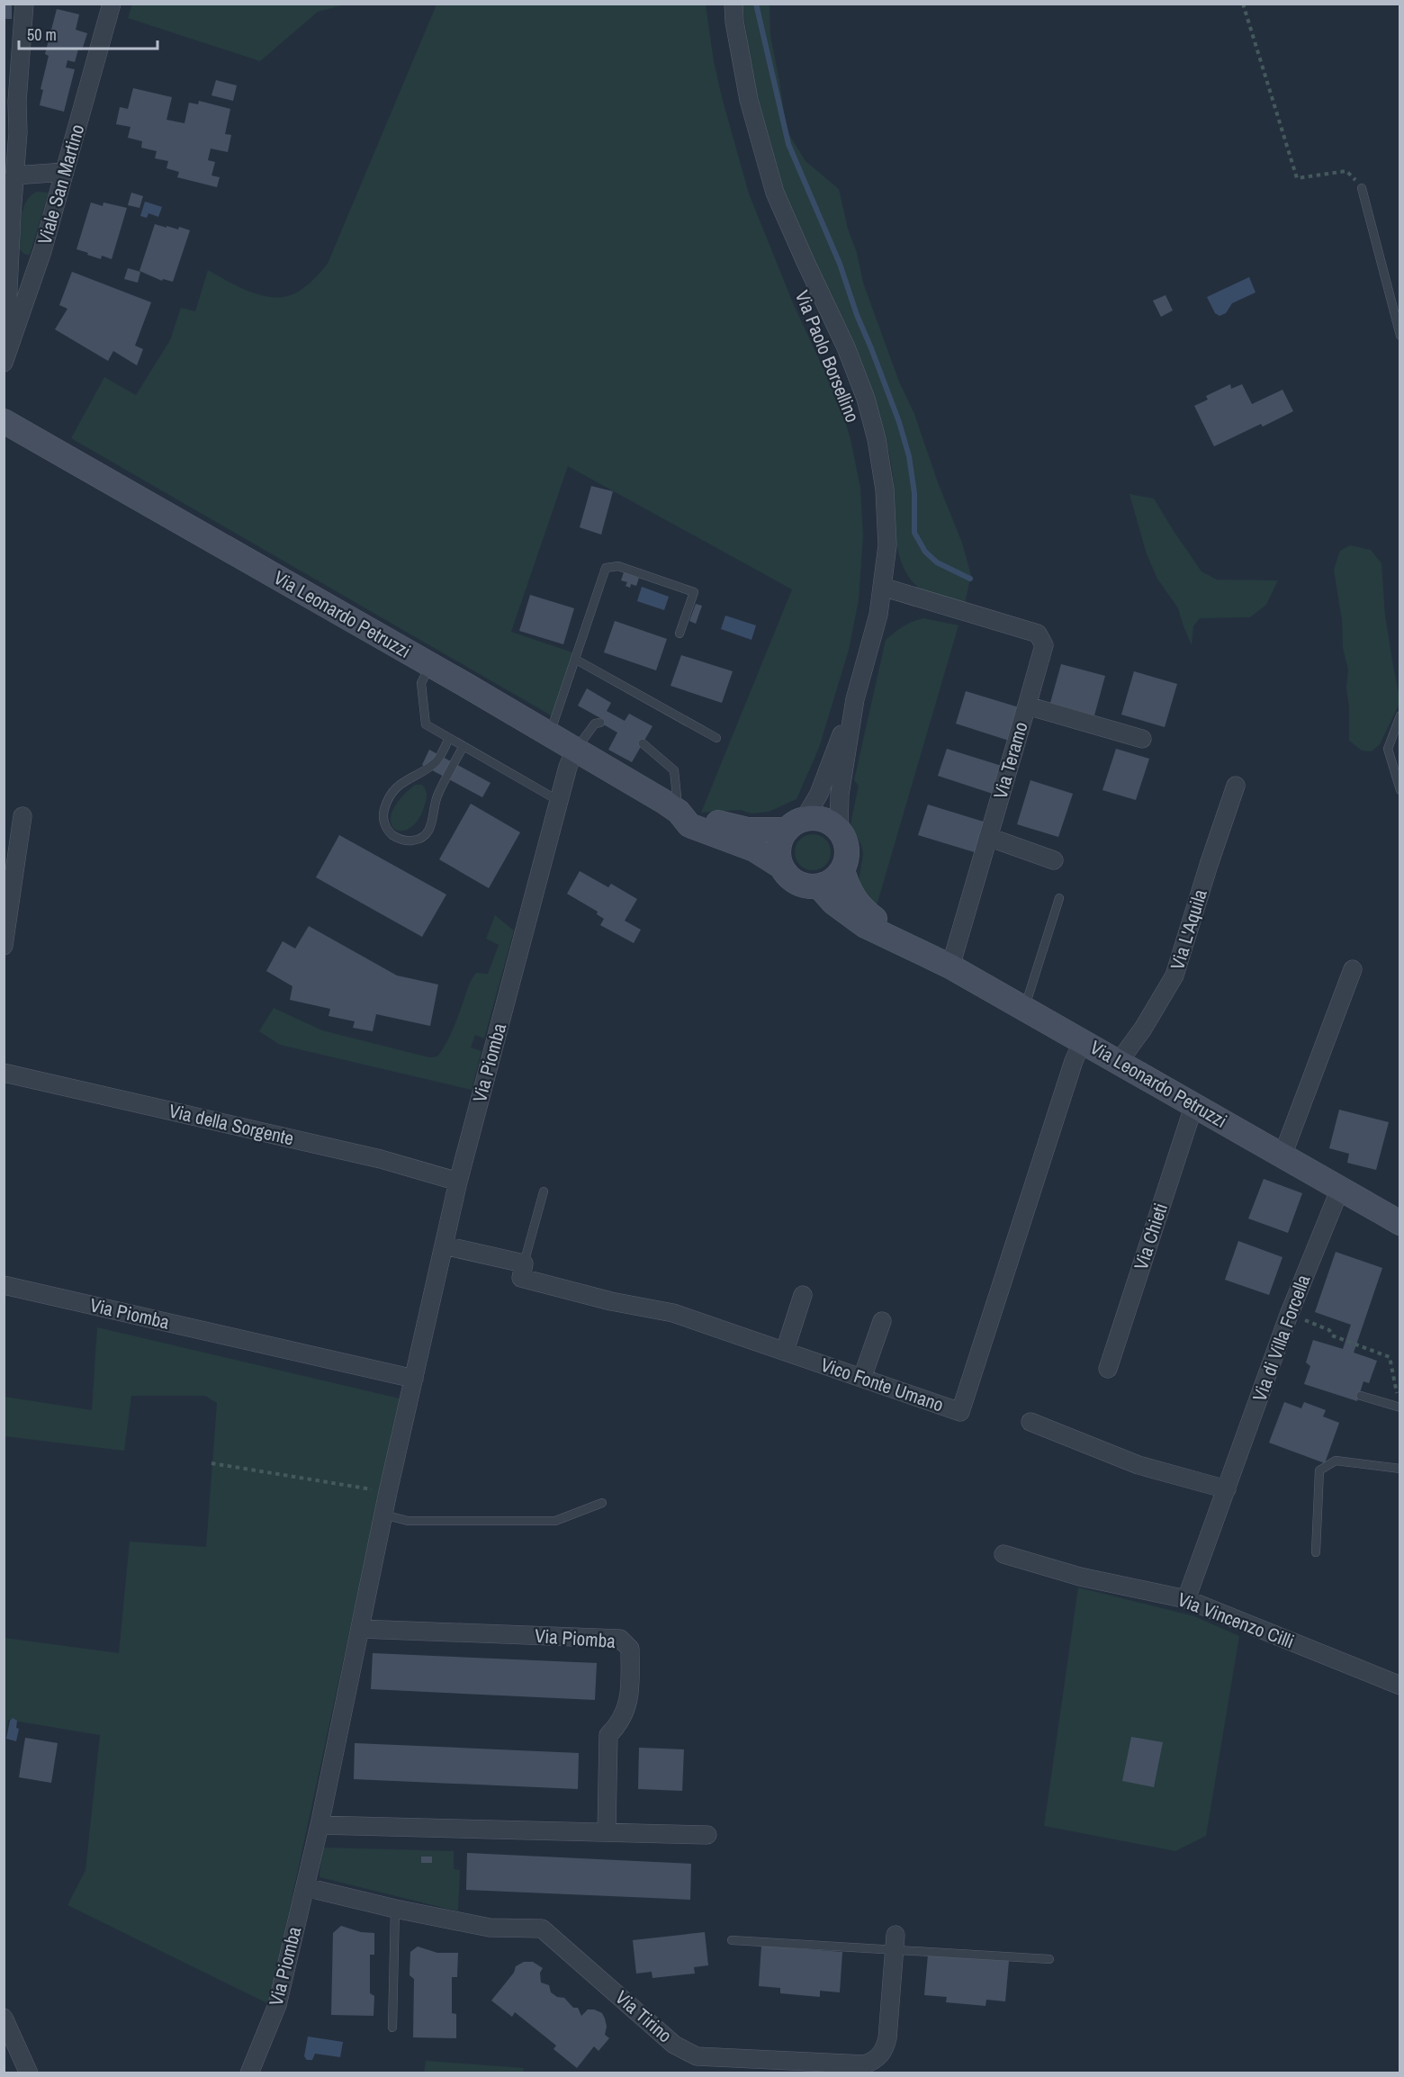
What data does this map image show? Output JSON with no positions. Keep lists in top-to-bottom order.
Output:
{
  "streets": {
    "main road": ["Via Leonardo Petruzzi"],
    "street": [
      "Viale San Martino",
      "Via Paolo Borsellino",
      "Via Teramo",
      "Via L'Aquila",
      "Via Piomba",
      "Via della Sorgente",
      "Via Chieti",
      "Via di Villa Forcella",
      "Vico Fonte Umano",
      "Via Vincenzo Cilli",
      "Via Tirino"
    ]
  },
  "crossings": [
    ["Via Paolo Borsellino", "Via Leonardo Petruzzi"],
    ["Via Leonardo Petruzzi", "Via Teramo"],
    ["Via Leonardo Petruzzi", "Via L'Aquila"],
    ["Via Leonardo Petruzzi", "Via Piomba"],
    ["Via Leonardo Petruzzi", "Via Chieti"],
    ["Via Leonardo Petruzzi", "Via di Villa Forcella"],
    ["Via Leonardo Petruzzi", "Vico Fonte Umano"],
    ["Via Piomba", "Via della Sorgente"],
    ["Via Piomba", "Via Tirino"],
    ["Via di Villa Forcella", "Via Vincenzo Cilli"]
  ],
  "scale_bar": "50 m"
}
